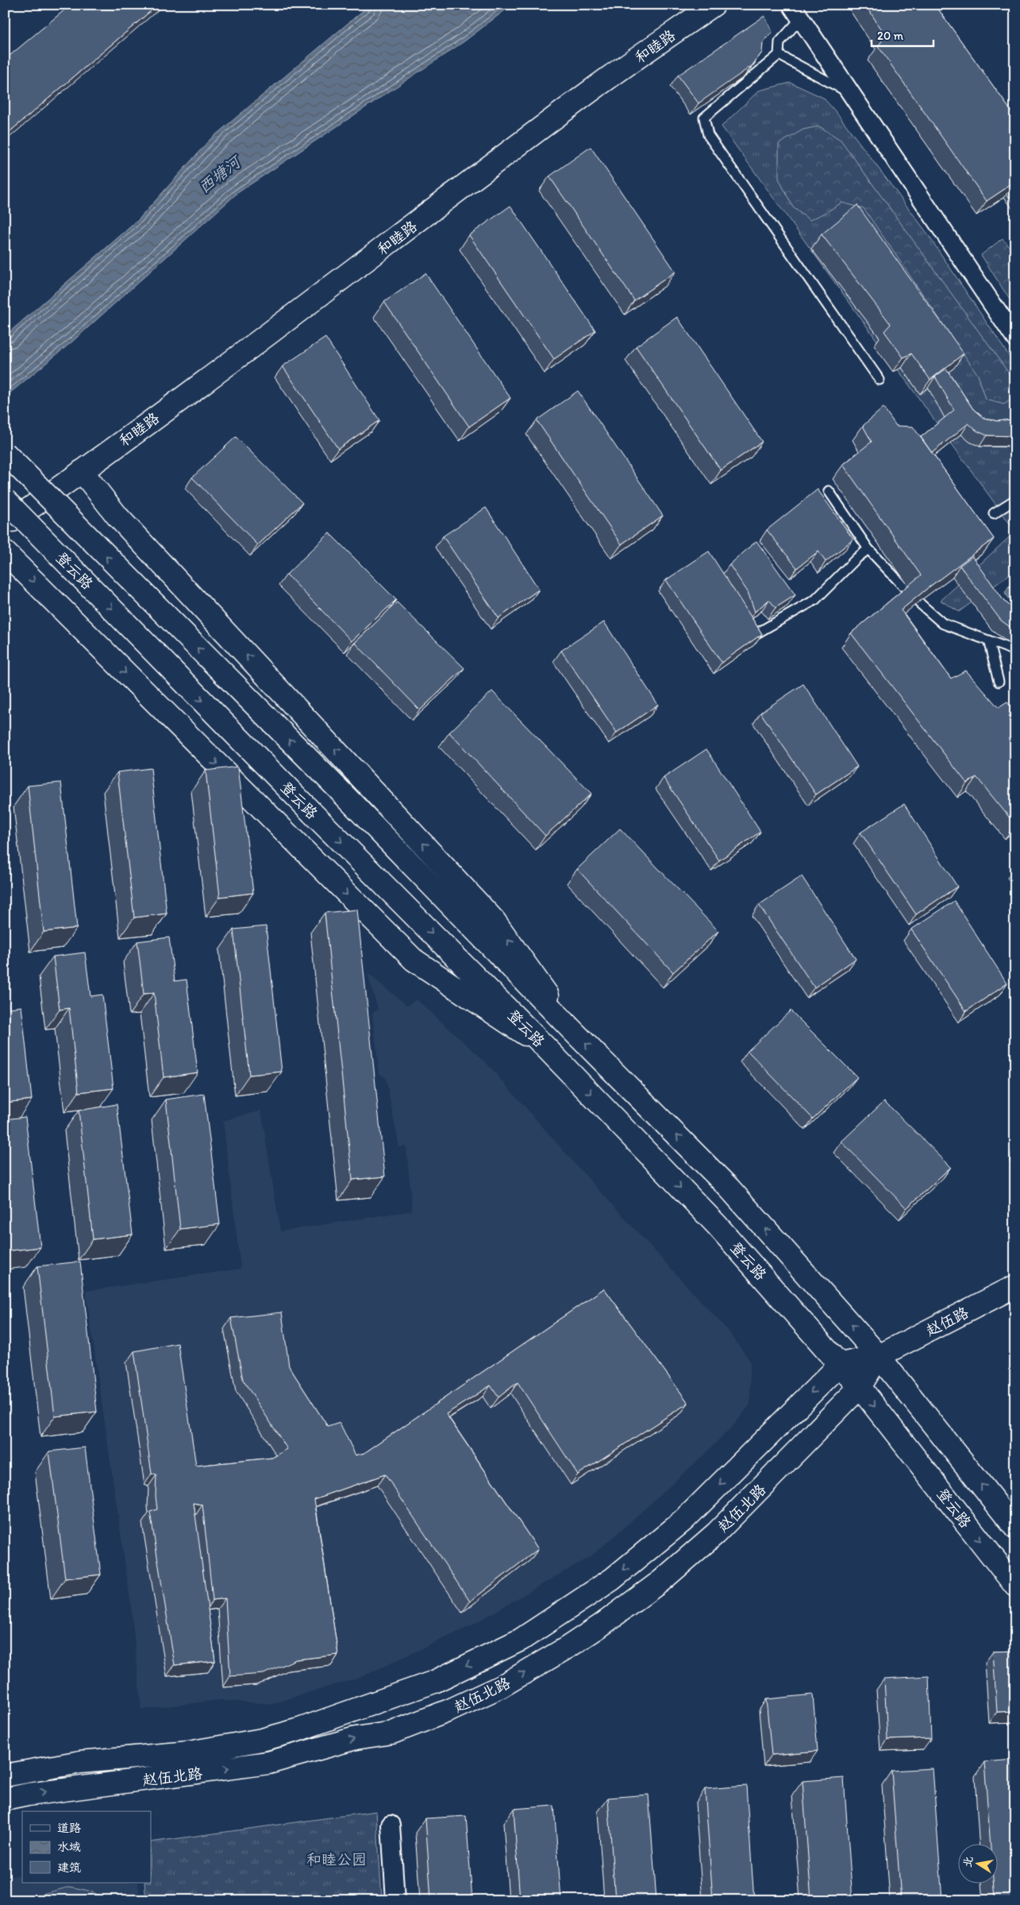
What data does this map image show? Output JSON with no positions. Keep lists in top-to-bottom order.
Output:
{
  "streets": {
    "main road": [
      "和睦路",
      "登云路",
      "赵伍路",
      "赵伍北路"
    ]
  },
  "crossings": [
    ["登云路", "赵伍路"],
    ["登云路", "赵伍北路"],
    ["赵伍路", "赵伍北路"]
  ],
  "water": ["西塘河"],
  "parks": ["和睦公园"],
  "legend": ["道路", "水域", "建筑"],
  "scale_bar": "20 m",
  "north": "left"
}
